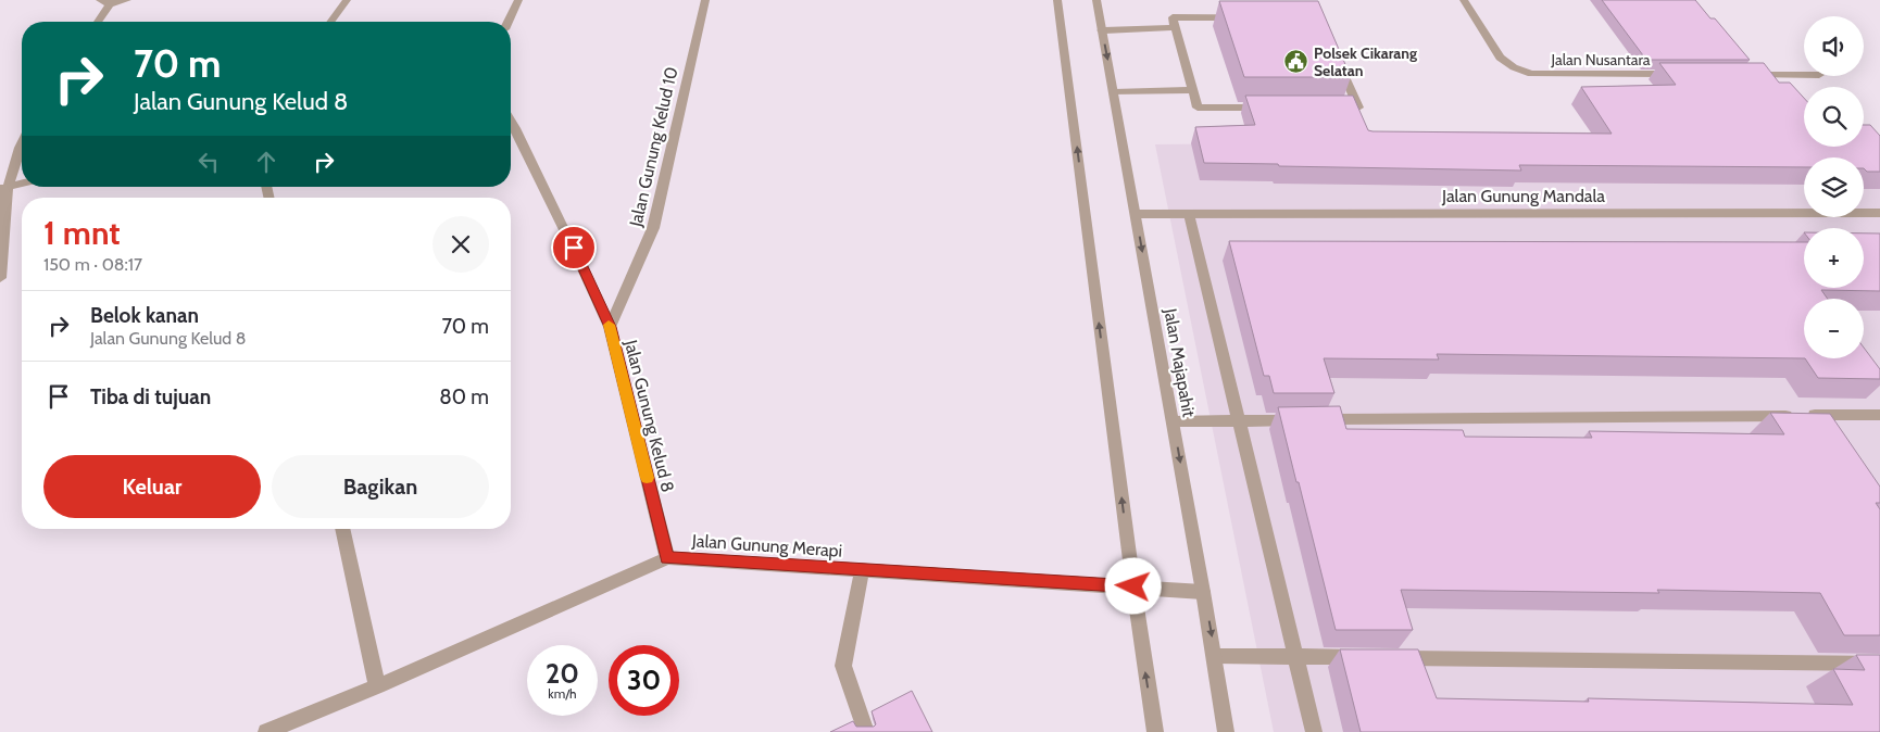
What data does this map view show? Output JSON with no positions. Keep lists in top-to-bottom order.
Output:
{
  "streets": {
    "street": [
      "Jalan Nusantara",
      "Jalan Gunung Kelud 10",
      "Jalan Gunung Mandala",
      "Jalan Majapahit",
      "Jalan Gunung Kelud 8",
      "Jalan Gunung Merapi"
    ]
  },
  "crossings": [
    ["Jalan Gunung Kelud 10", "Jalan Gunung Kelud 8"],
    ["Jalan Gunung Mandala", "Jalan Majapahit"],
    ["Jalan Majapahit", "Jalan Gunung Merapi"],
    ["Jalan Gunung Kelud 8", "Jalan Gunung Merapi"]
  ],
  "places": {
    "public building": ["Polsek Cikarang Selatan"]
  },
  "page": {
    "map_buttons": ["+", "−"],
    "turn": ["70 m", "Jalan Gunung Kelud 8"],
    "heading": ["1 mnt", "150 m · 08:17"],
    "list": [
      {
        "name": "Belok kanan",
        "note": "Jalan Gunung Kelud 8",
        "value": "70 m"
      },
      {
        "name": "Tiba di tujuan",
        "value": "80 m"
      }
    ],
    "buttons": ["Keluar", "Bagikan"],
    "speed": "20 km/h",
    "limit": "30"
  }
}
